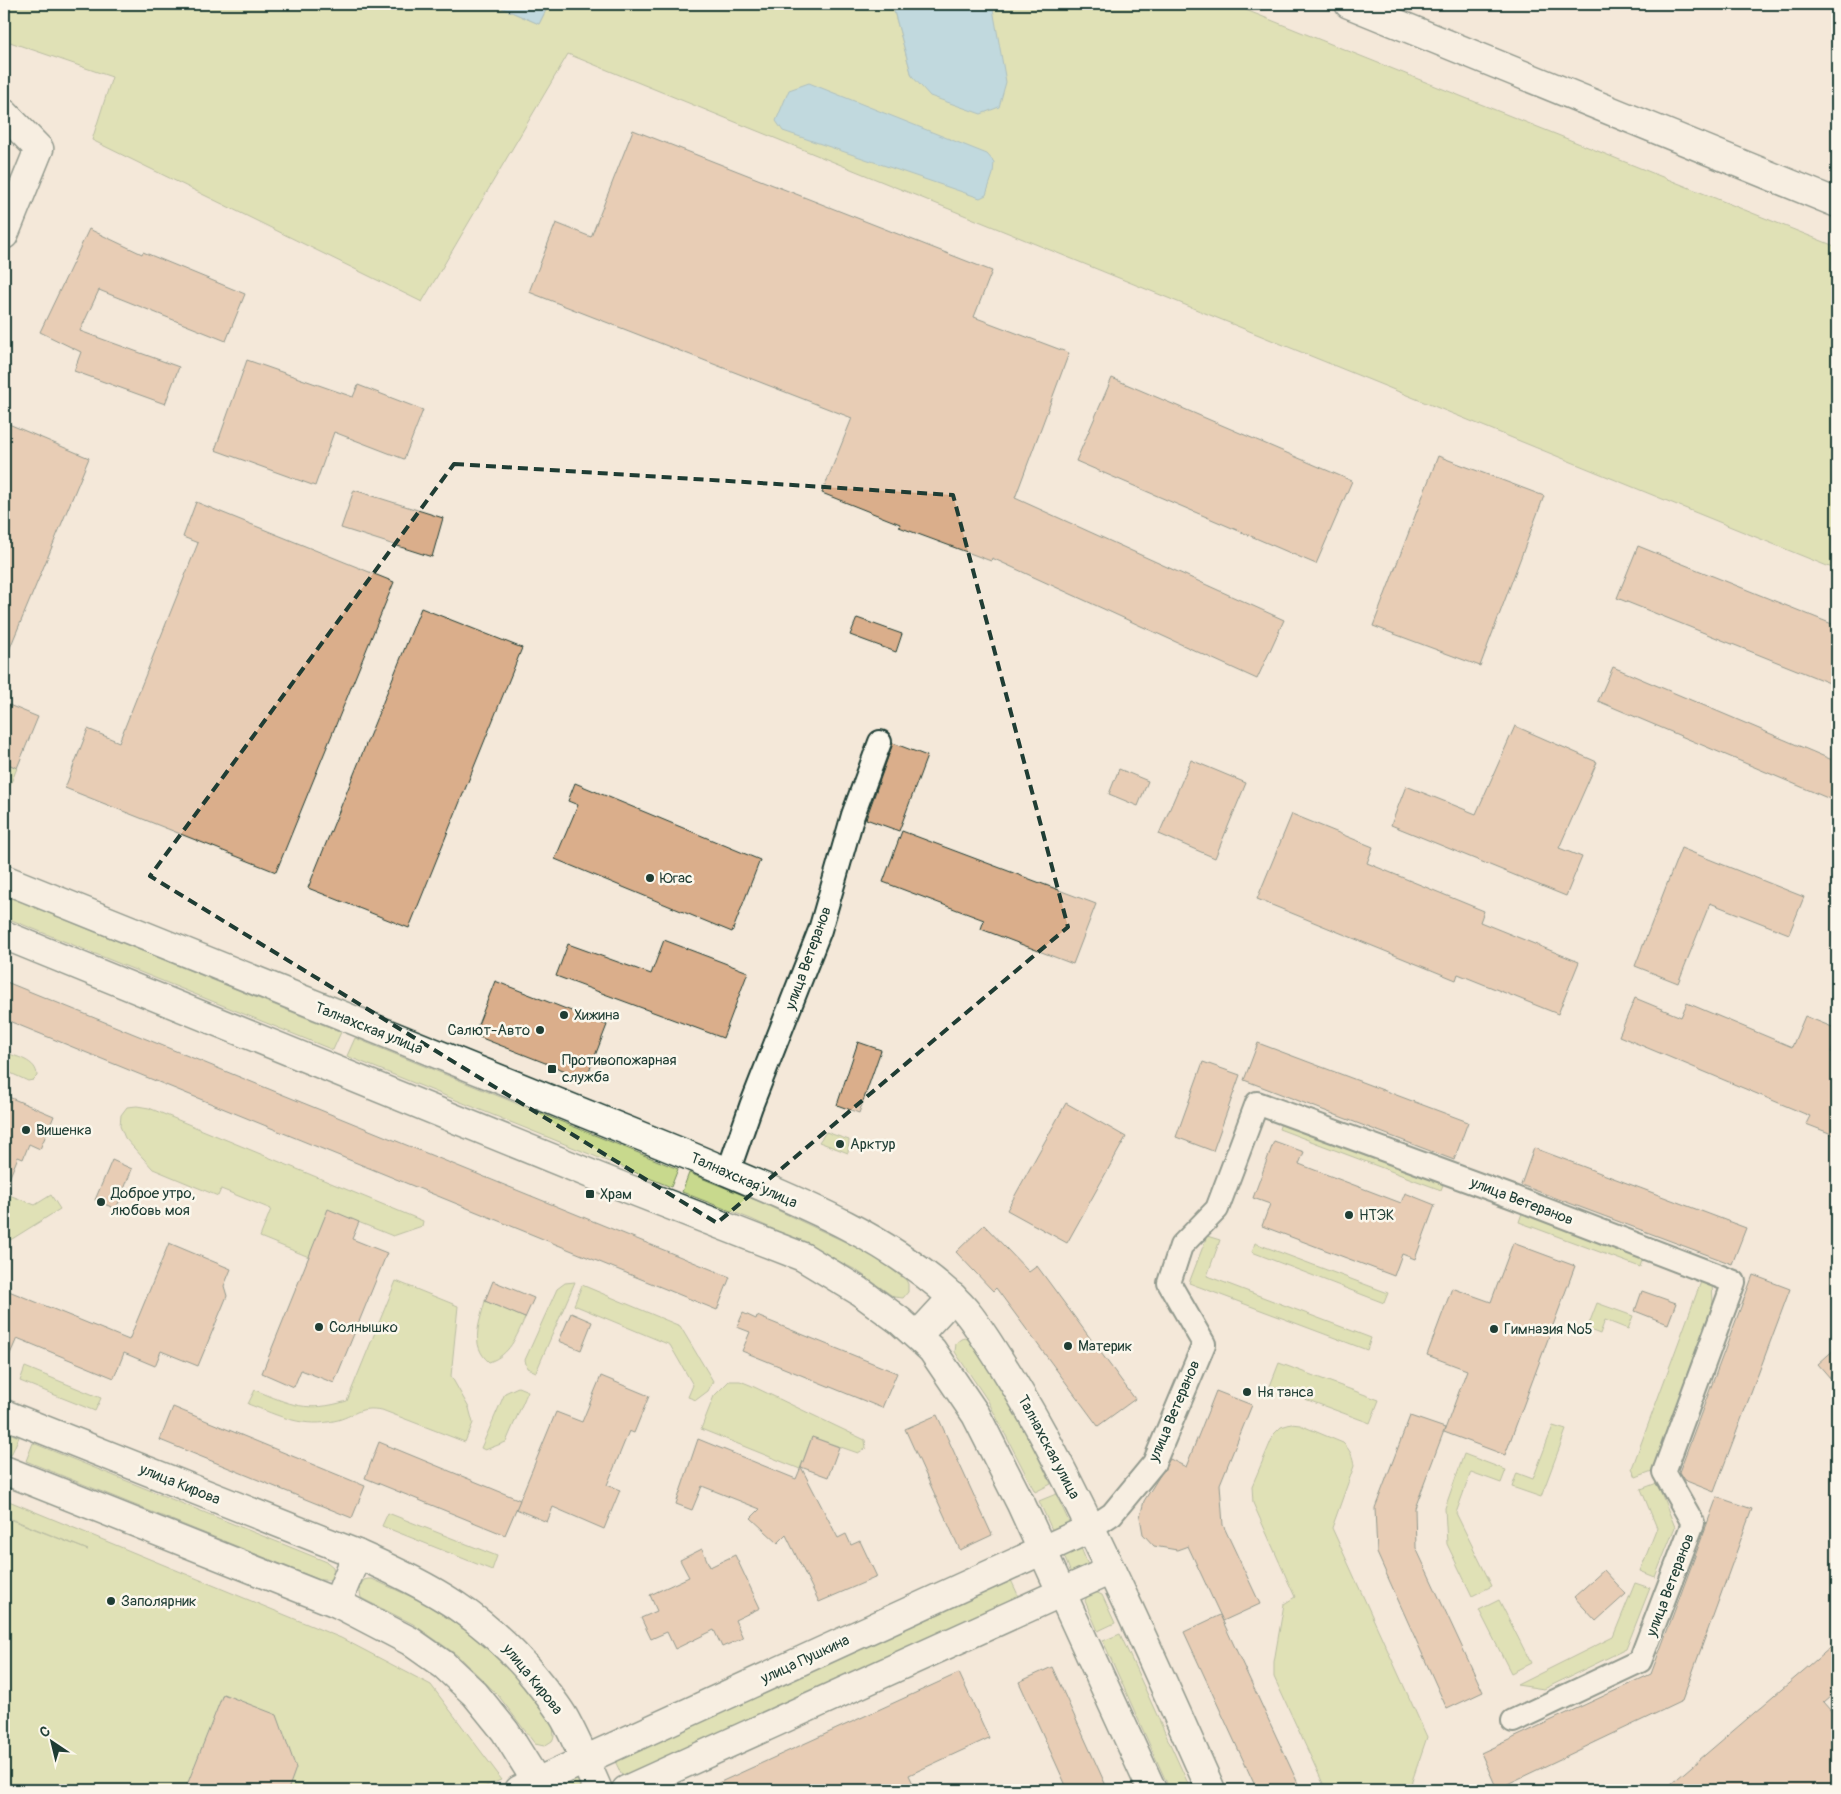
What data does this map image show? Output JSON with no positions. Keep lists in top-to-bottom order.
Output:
{
  "streets": {
    "street": [
      "улица Ветеранов",
      "Талнахская улица",
      "улица Кирова",
      "улица Пушкина"
    ]
  },
  "crossings": [
    ["улица Ветеранов", "Талнахская улица"],
    ["улица Ветеранов", "улица Пушкина"],
    ["Талнахская улица", "улица Пушкина"],
    ["улица Кирова", "улица Пушкина"]
  ],
  "places": {
    "other": [
      "Югас",
      "Хижина",
      "Салют-Авто",
      "Вишенка",
      "Арктур",
      "Доброе утро, любовь моя",
      "НТЭК",
      "Солнышко",
      "Гимназия №5",
      "Материк",
      "Ня танса",
      "Заполярник"
    ],
    "transit": ["Противопожарная служба", "Храм"]
  },
  "north": "top left"
}
